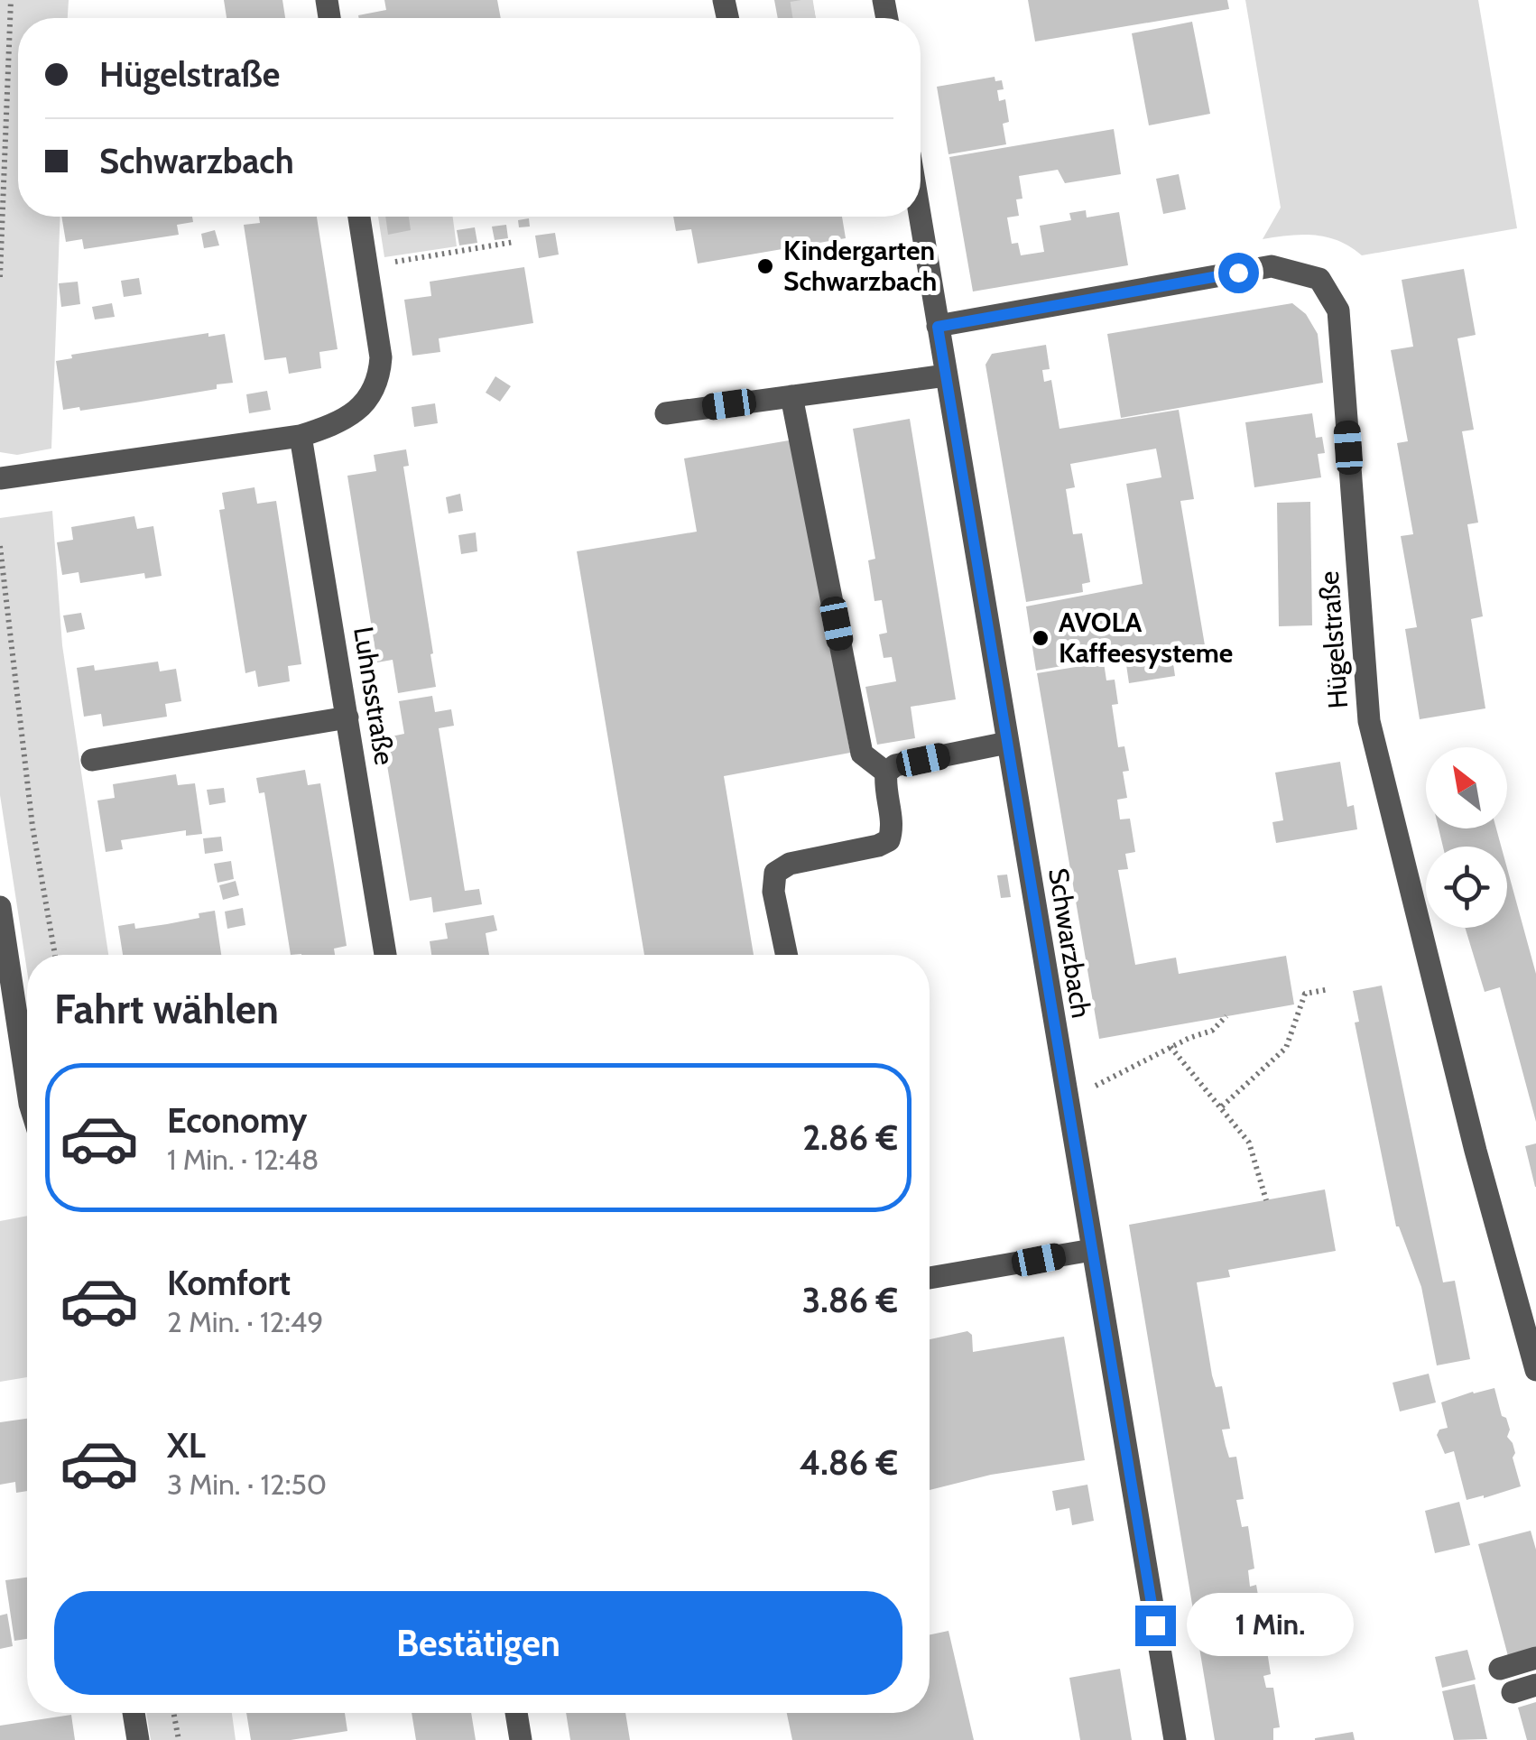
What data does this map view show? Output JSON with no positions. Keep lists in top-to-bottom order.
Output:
{
  "streets": {
    "street": ["Hügelstraße", "Luhnsstraße", "Schwarzbach"]
  },
  "crossings": [
    ["Hügelstraße", "Schwarzbach"]
  ],
  "places": ["Kindergarten Schwarzbach", "AVOLA Kaffeesysteme"],
  "north": "top left",
  "page": {
    "banner": ["Hügelstraße", "Schwarzbach"],
    "heading": "Fahrt wählen",
    "list": [
      {
        "name": "Economy",
        "note": "1 Min. · 12:48",
        "value": "2.86 €"
      },
      {
        "name": "Komfort",
        "note": "2 Min. · 12:49",
        "value": "3.86 €"
      },
      {
        "name": "XL",
        "note": "3 Min. · 12:50",
        "value": "4.86 €"
      }
    ],
    "buttons": "Bestätigen",
    "bubble": "1 Min."
  }
}
